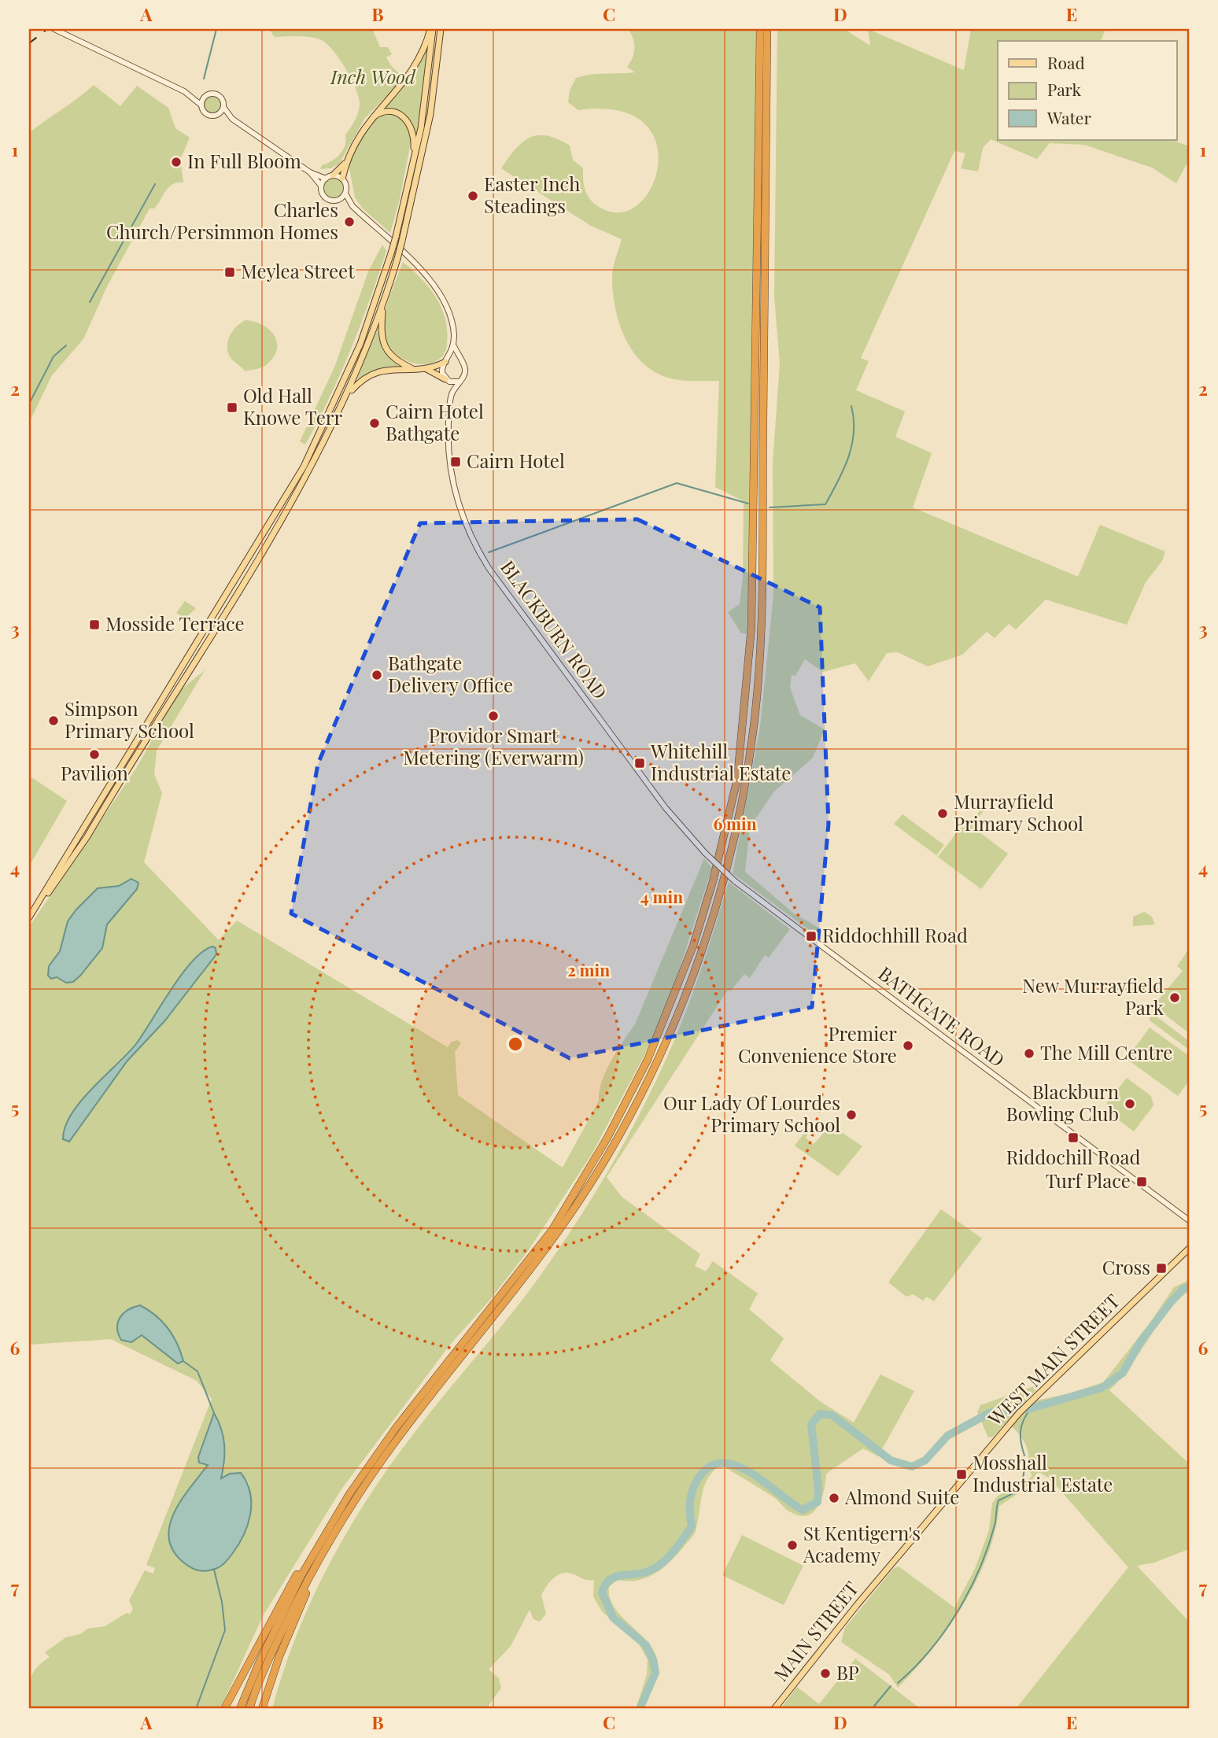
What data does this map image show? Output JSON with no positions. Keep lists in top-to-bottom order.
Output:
{
  "streets": {
    "main road": [
      "BLACKBURN ROAD",
      "BATHGATE ROAD",
      "WEST MAIN STREET",
      "MAIN STREET"
    ]
  },
  "crossings": [
    ["BLACKBURN ROAD", "BATHGATE ROAD"],
    ["WEST MAIN STREET", "MAIN STREET"]
  ],
  "parks": ["Inch Wood"],
  "places": {
    "other": [
      "In Full Bloom",
      "Easter Inch Steadings",
      "Charles Church/Persimmon Homes",
      "Cairn Hotel Bathgate",
      "Bathgate Delivery Office",
      "Providor Smart Metering (Everwarm)",
      "Simpson Primary School",
      "Pavilion",
      "Murrayfield Primary School",
      "New Murrayfield Park",
      "Premier Convenience Store",
      "The Mill Centre",
      "Blackburn Bowling Club",
      "Our Lady Of Lourdes Primary School",
      "Almond Suite",
      "St Kentigern's Academy",
      "BP"
    ],
    "transit": [
      "Meylea Street",
      "Old Hall Knowe Terr",
      "Cairn Hotel",
      "Mosside Terrace",
      "Whitehill Industrial Estate",
      "Riddochhill Road",
      "Riddochill Road",
      "Turf Place",
      "Cross",
      "Mosshall Industrial Estate"
    ]
  },
  "legend": ["Road", "Park", "Water"],
  "grid": {
    "columns": [
      "A",
      "B",
      "C",
      "D",
      "E"
    ],
    "rows": [
      "1",
      "2",
      "3",
      "4",
      "5",
      "6",
      "7"
    ]
  },
  "rings": ["6 min", "4 min", "2 min"]
}
